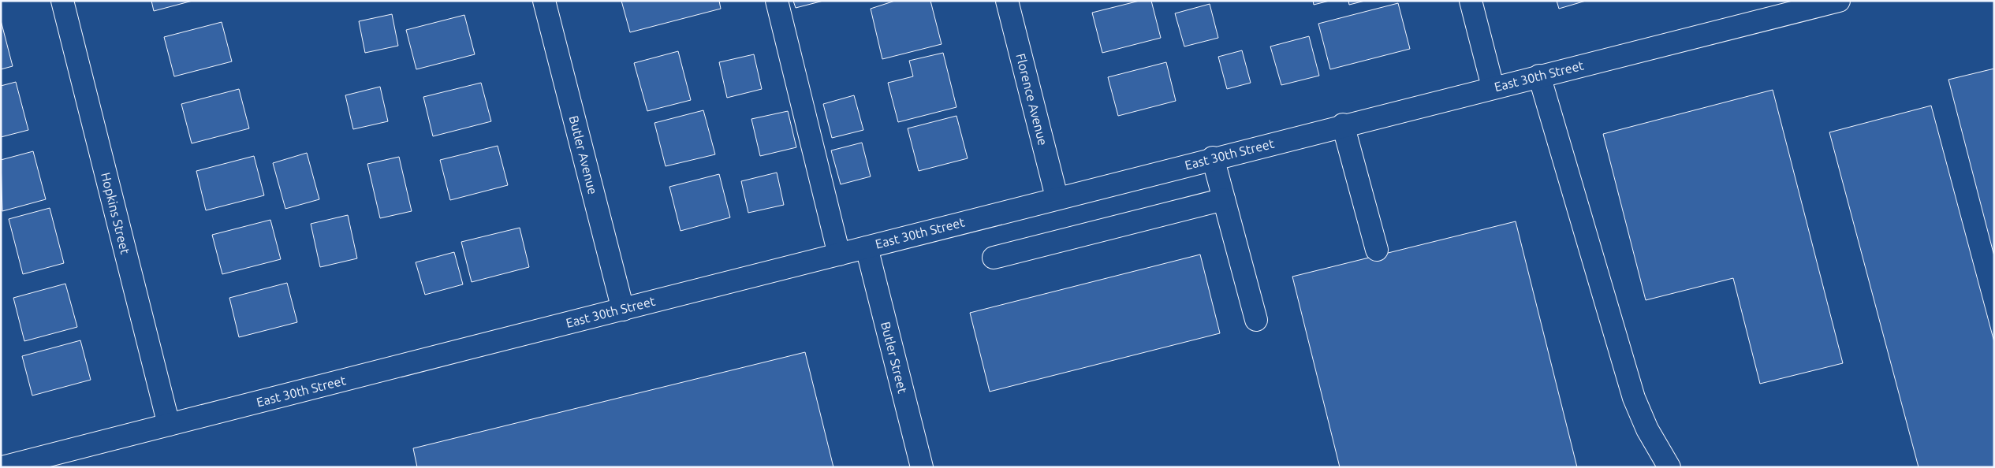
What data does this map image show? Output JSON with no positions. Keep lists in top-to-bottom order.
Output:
{
  "streets": {
    "street": [
      "East 30th Street",
      "Florence Avenue",
      "Butler Avenue",
      "Hopkins Street",
      "Butler Street"
    ]
  },
  "crossings": [
    ["East 30th Street", "Florence Avenue"],
    ["East 30th Street", "Butler Avenue"],
    ["East 30th Street", "Hopkins Street"],
    ["East 30th Street", "Butler Street"]
  ]
}
